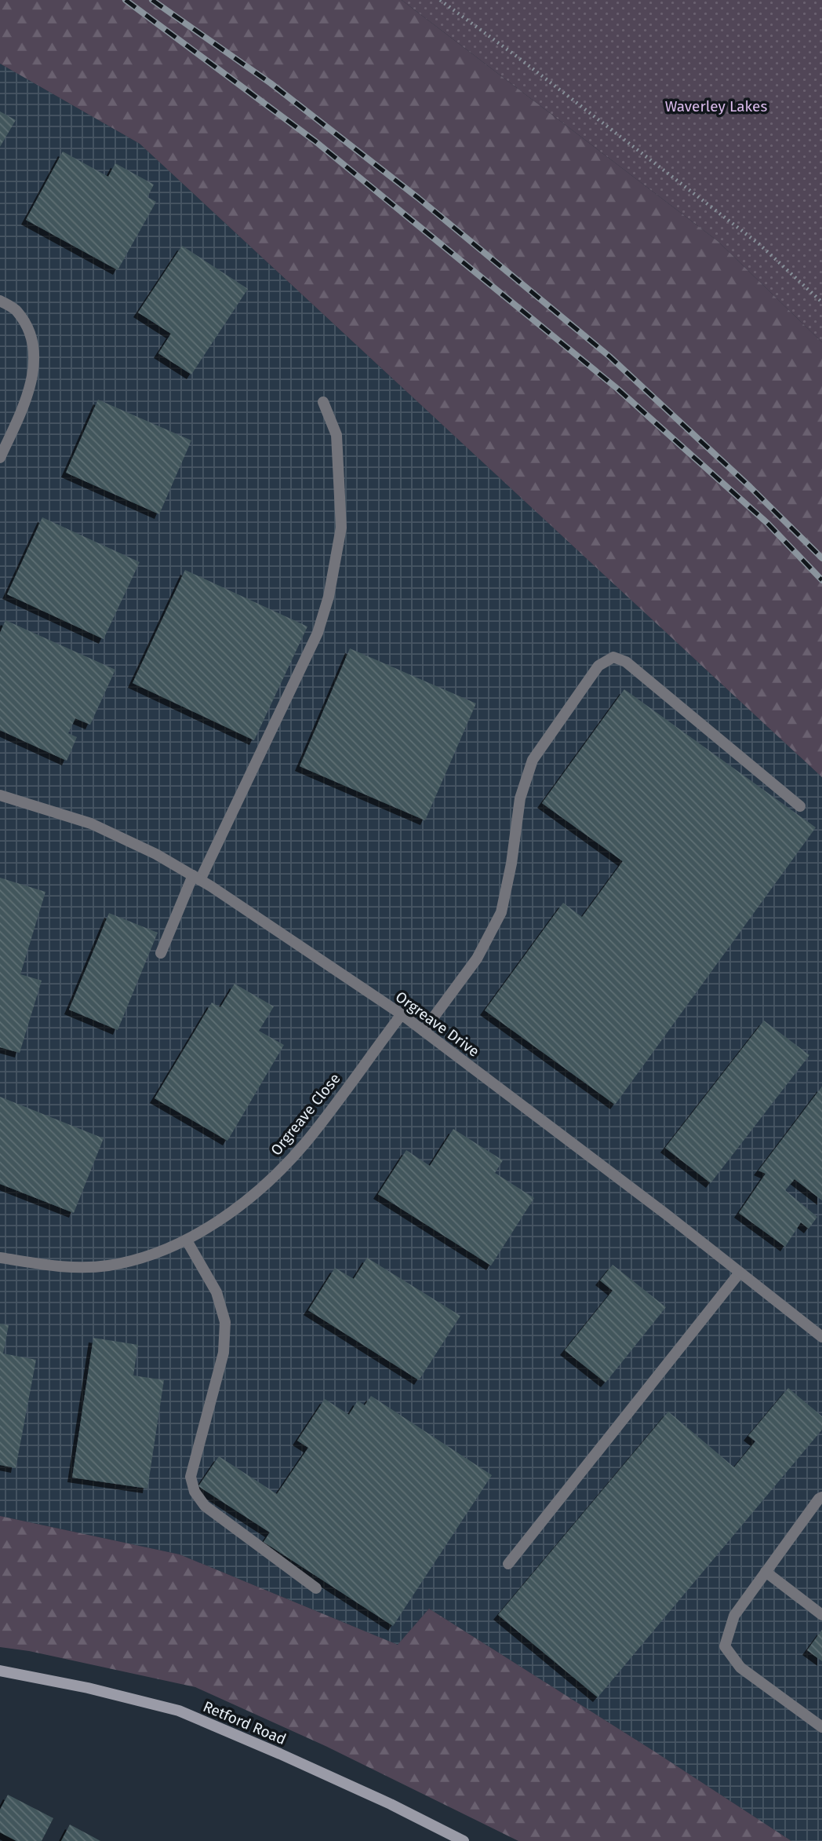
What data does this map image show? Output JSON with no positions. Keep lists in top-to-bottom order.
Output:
{
  "streets": {
    "main road": ["Retford Road"],
    "street": ["Orgreave Drive", "Orgreave Close"]
  },
  "crossings": [
    ["Orgreave Drive", "Orgreave Close"]
  ],
  "parks": ["Waverley Lakes"]
}
